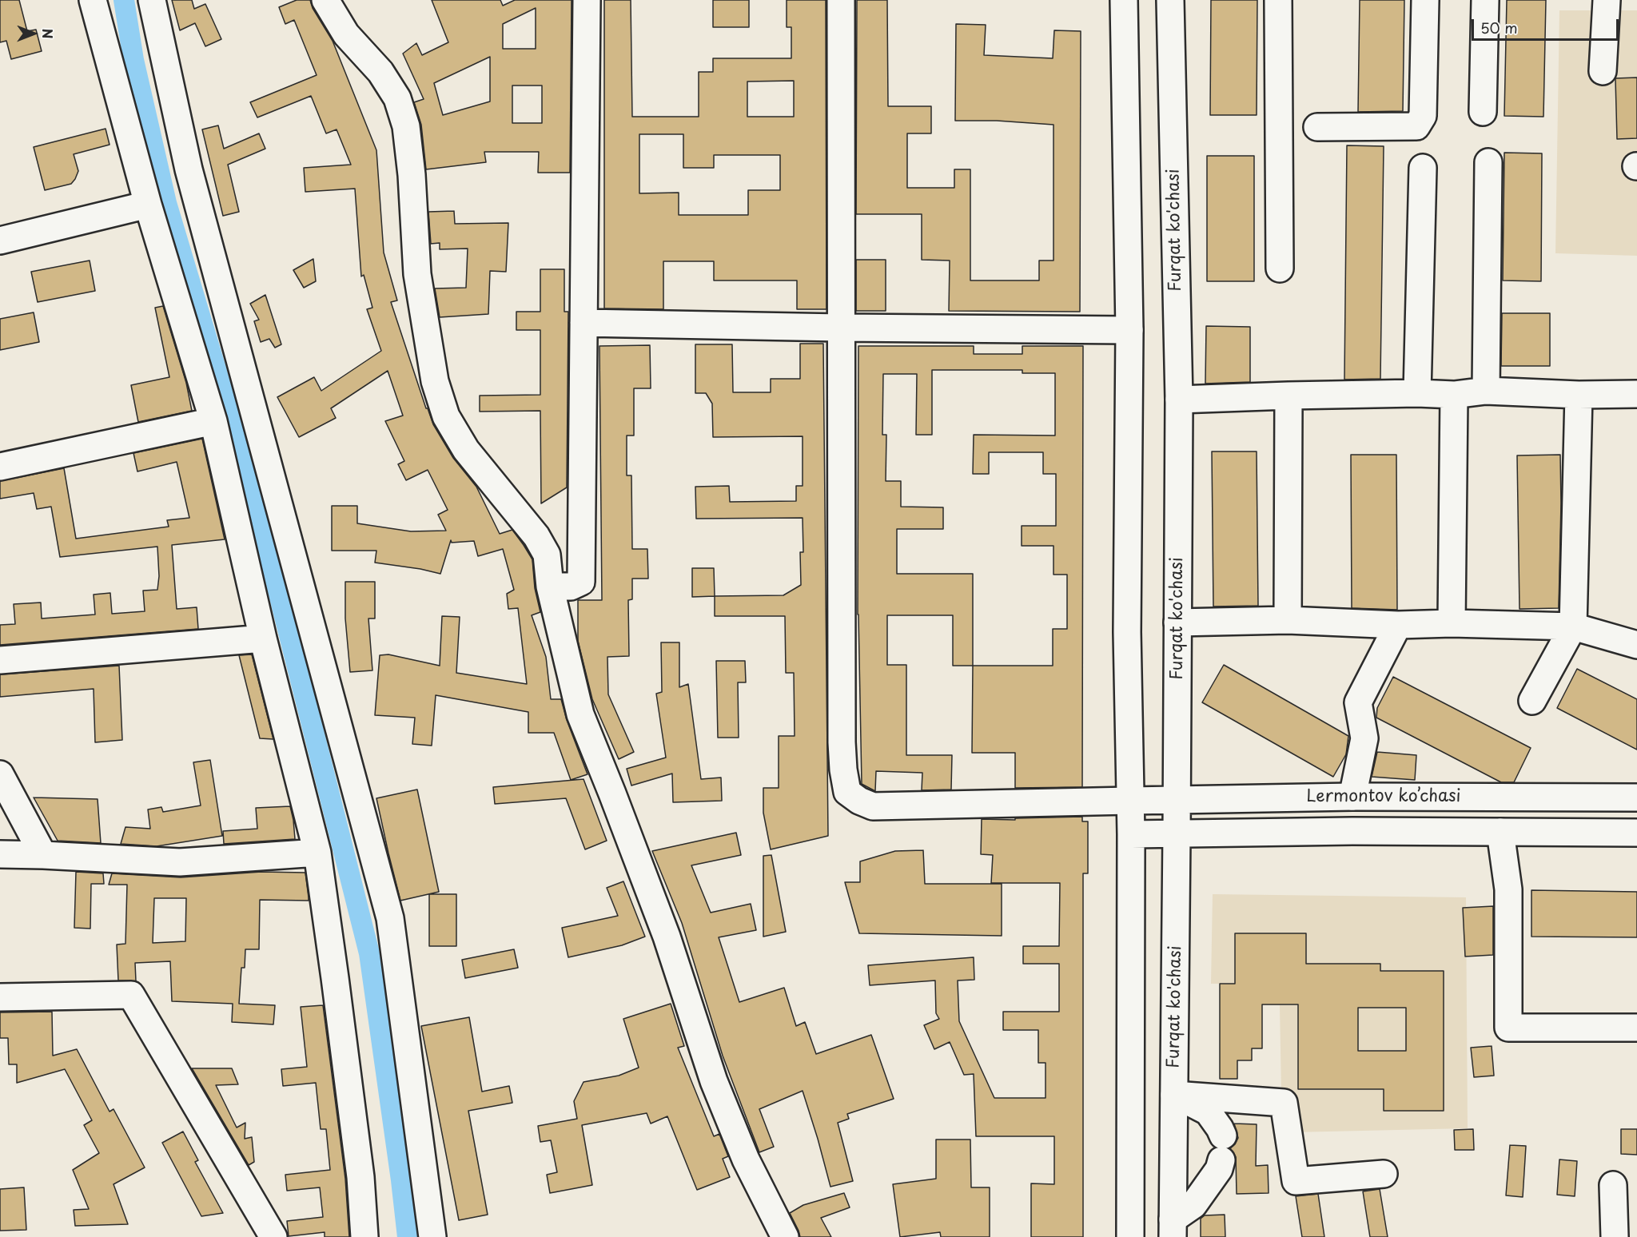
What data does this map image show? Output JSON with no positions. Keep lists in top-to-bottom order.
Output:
{
  "streets": {
    "street": ["Furqat ko'chasi", "Lermontov ko’chasi"]
  },
  "crossings": [
    ["Furqat ko'chasi", "Lermontov ko’chasi"]
  ],
  "scale_bar": "50 m",
  "north": "right"
}
